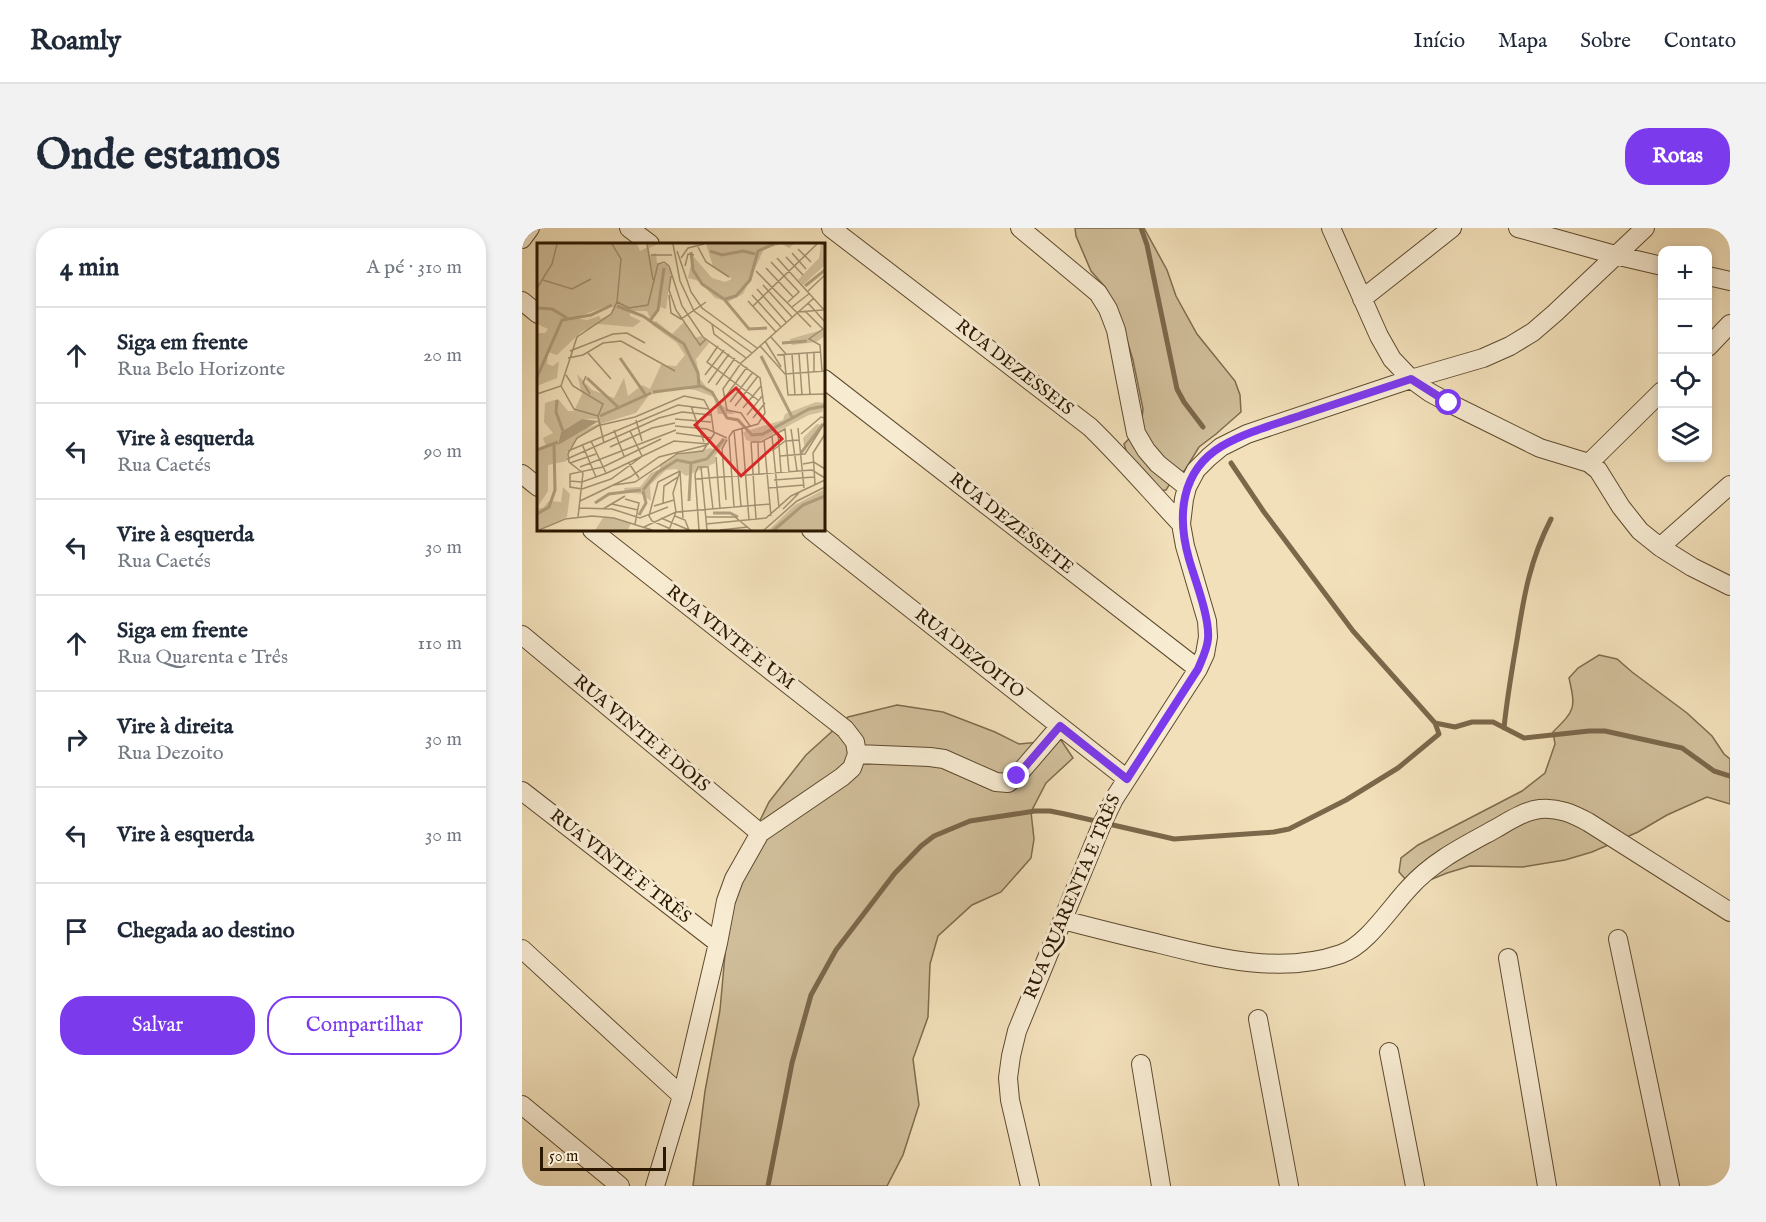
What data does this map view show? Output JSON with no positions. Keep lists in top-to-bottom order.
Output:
{
  "streets": {
    "street": [
      "RUA DEZESSEIS",
      "RUA DEZESSETE",
      "RUA VINTE E UM",
      "RUA DEZOITO",
      "RUA VINTE E DOIS",
      "RUA VINTE E TRÊS",
      "RUA QUARENTA E TRÊS"
    ]
  },
  "crossings": [
    ["RUA DEZESSEIS", "RUA QUARENTA E TRÊS"],
    ["RUA DEZESSETE", "RUA QUARENTA E TRÊS"],
    ["RUA DEZOITO", "RUA QUARENTA E TRÊS"]
  ],
  "scale_bar": "50 m",
  "page": {
    "header": "Roamly",
    "nav": [
      "Início",
      "Mapa",
      "Sobre",
      "Contato"
    ],
    "buttons": [
      "Rotas",
      ["Salvar", "Compartilhar"]
    ],
    "title": "Onde estamos",
    "heading": ["4 min", "A pé · 310 m"],
    "map_buttons": ["+", "−"],
    "list": [
      ["Siga em frente", "Rua Belo Horizonte", "20 m"],
      ["Vire à esquerda", "Rua Caetés", "90 m"],
      ["Vire à esquerda", "Rua Caetés", "30 m"],
      ["Siga em frente", "Rua Quarenta e Três", "110 m"],
      ["Vire à direita", "Rua Dezoito", "30 m"],
      ["Vire à esquerda", "30 m"],
      "Chegada ao destino"
    ],
    "scale": "50 m"
  }
}
